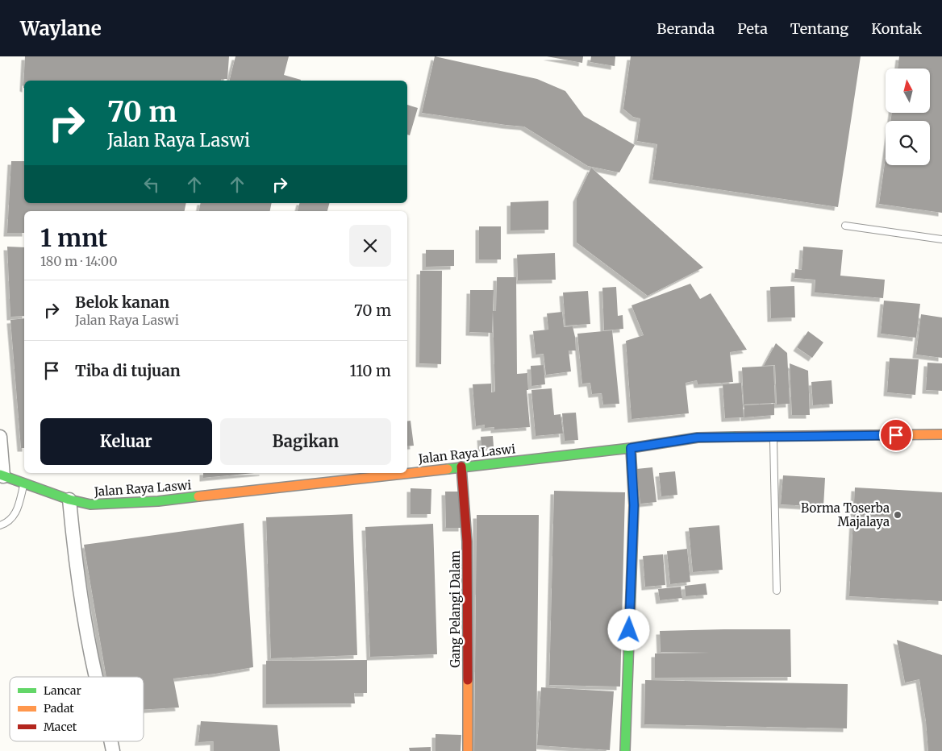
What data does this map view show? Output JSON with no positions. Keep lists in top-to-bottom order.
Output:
{
  "streets": {
    "main road": ["Jalan Raya Laswi", "Gang Pelangi Dalam"]
  },
  "crossings": [
    ["Jalan Raya Laswi", "Gang Pelangi Dalam"]
  ],
  "places": ["Borma Toserba Majalaya"],
  "legend": ["Lancar", "Padat", "Macet"],
  "north": "top",
  "page": {
    "header": "Waylane",
    "nav": [
      "Beranda",
      "Peta",
      "Tentang",
      "Kontak"
    ],
    "turn": ["70 m", "Jalan Raya Laswi"],
    "heading": ["1 mnt", "180 m · 14:00"],
    "list": [
      {
        "name": "Belok kanan",
        "note": "Jalan Raya Laswi",
        "value": "70 m"
      },
      {
        "name": "Tiba di tujuan",
        "value": "110 m"
      }
    ],
    "buttons": ["Keluar", "Bagikan"]
  }
}
